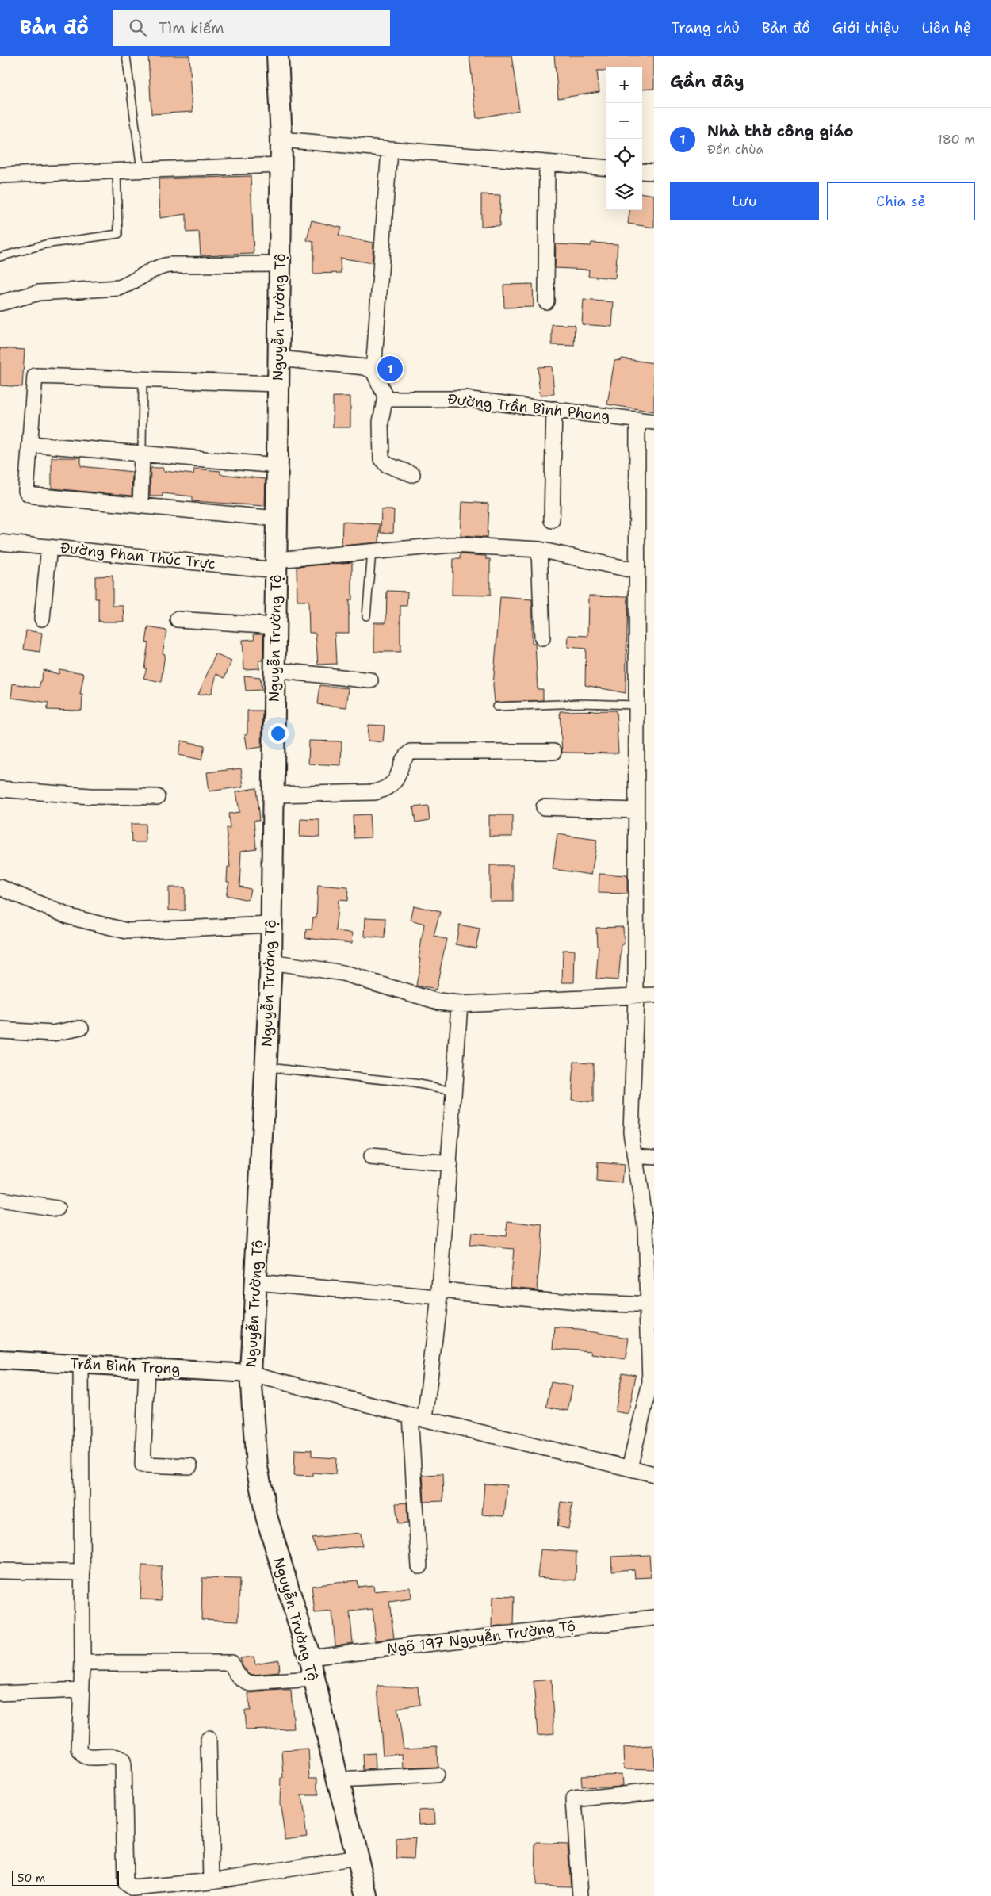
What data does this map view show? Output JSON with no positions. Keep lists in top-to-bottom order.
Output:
{
  "streets": {
    "main road": ["Nguyễn Trường Tộ"],
    "street": [
      "Đường Trần Bình Phong",
      "Đường Phan Thúc Trực",
      "Trần Bình Trọng",
      "Ngõ 197 Nguyễn Trường Tộ"
    ]
  },
  "crossings": [
    ["Nguyễn Trường Tộ", "Đường Phan Thúc Trực"],
    ["Nguyễn Trường Tộ", "Trần Bình Trọng"],
    ["Nguyễn Trường Tộ", "Ngõ 197 Nguyễn Trường Tộ"]
  ],
  "scale_bar": "50 m",
  "page": {
    "header": "Bản đồ",
    "search": "Tìm kiếm",
    "nav": [
      "Trang chủ",
      "Bản đồ",
      "Giới thiệu",
      "Liên hệ"
    ],
    "heading": "Gần đây",
    "map_buttons": ["+", "−"],
    "list": [
      {
        "mark": "1",
        "name": "Nhà thờ công giáo",
        "note": "Đền chùa",
        "value": "180 m"
      }
    ],
    "buttons": ["Lưu", "Chia sẻ"],
    "pins": "1",
    "scale": "50 m"
  }
}
